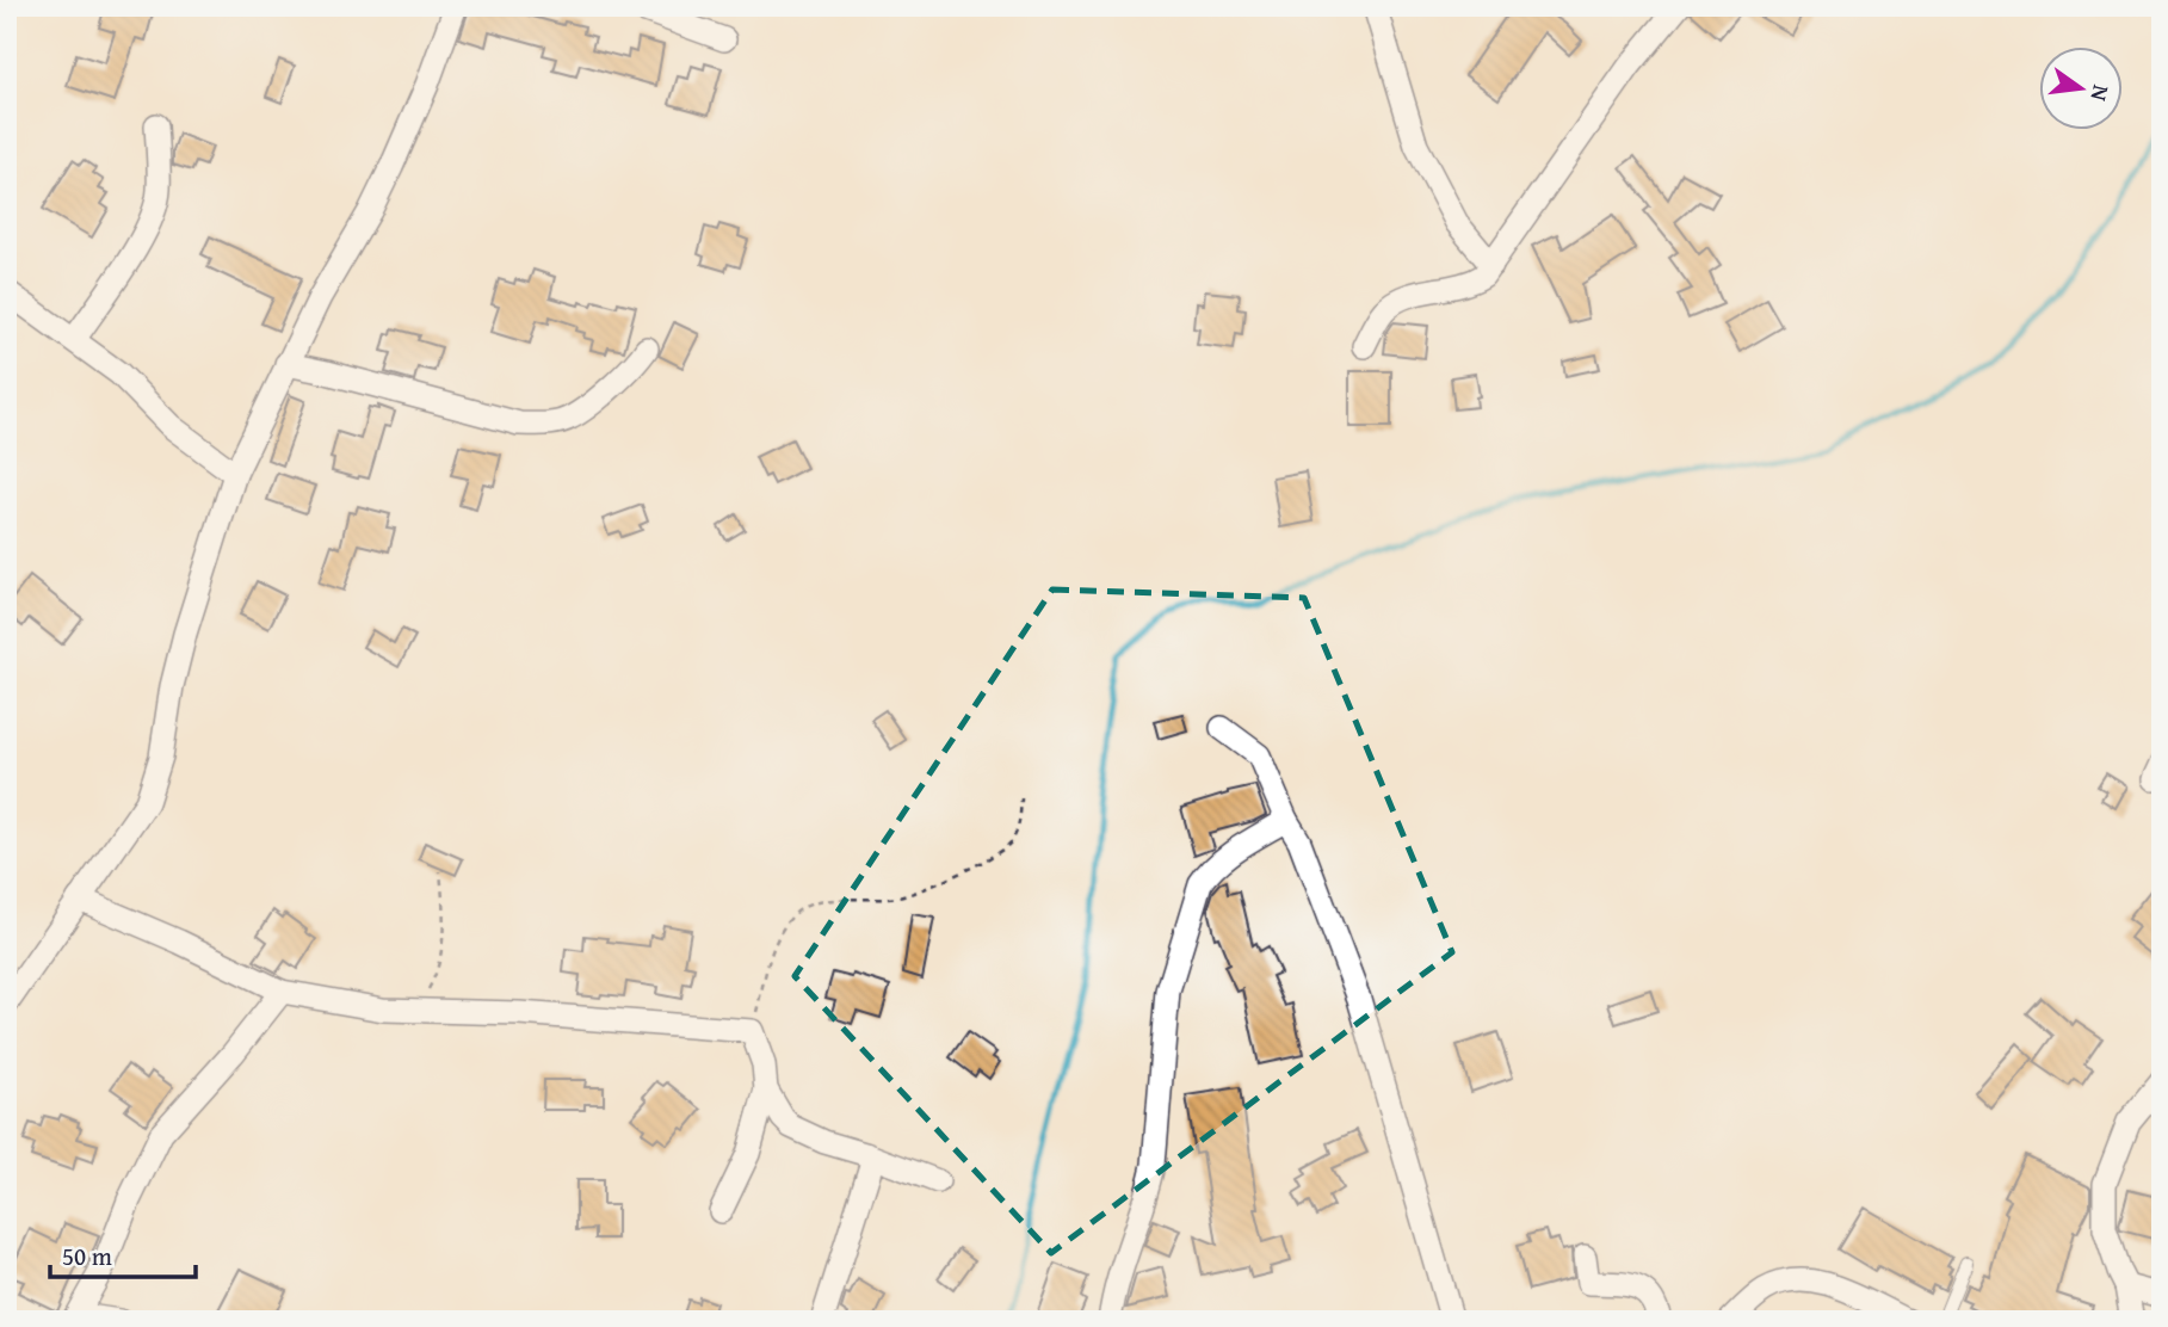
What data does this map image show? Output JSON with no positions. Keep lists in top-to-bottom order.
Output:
{
  "scale_bar": "50 m",
  "north": "right"
}
